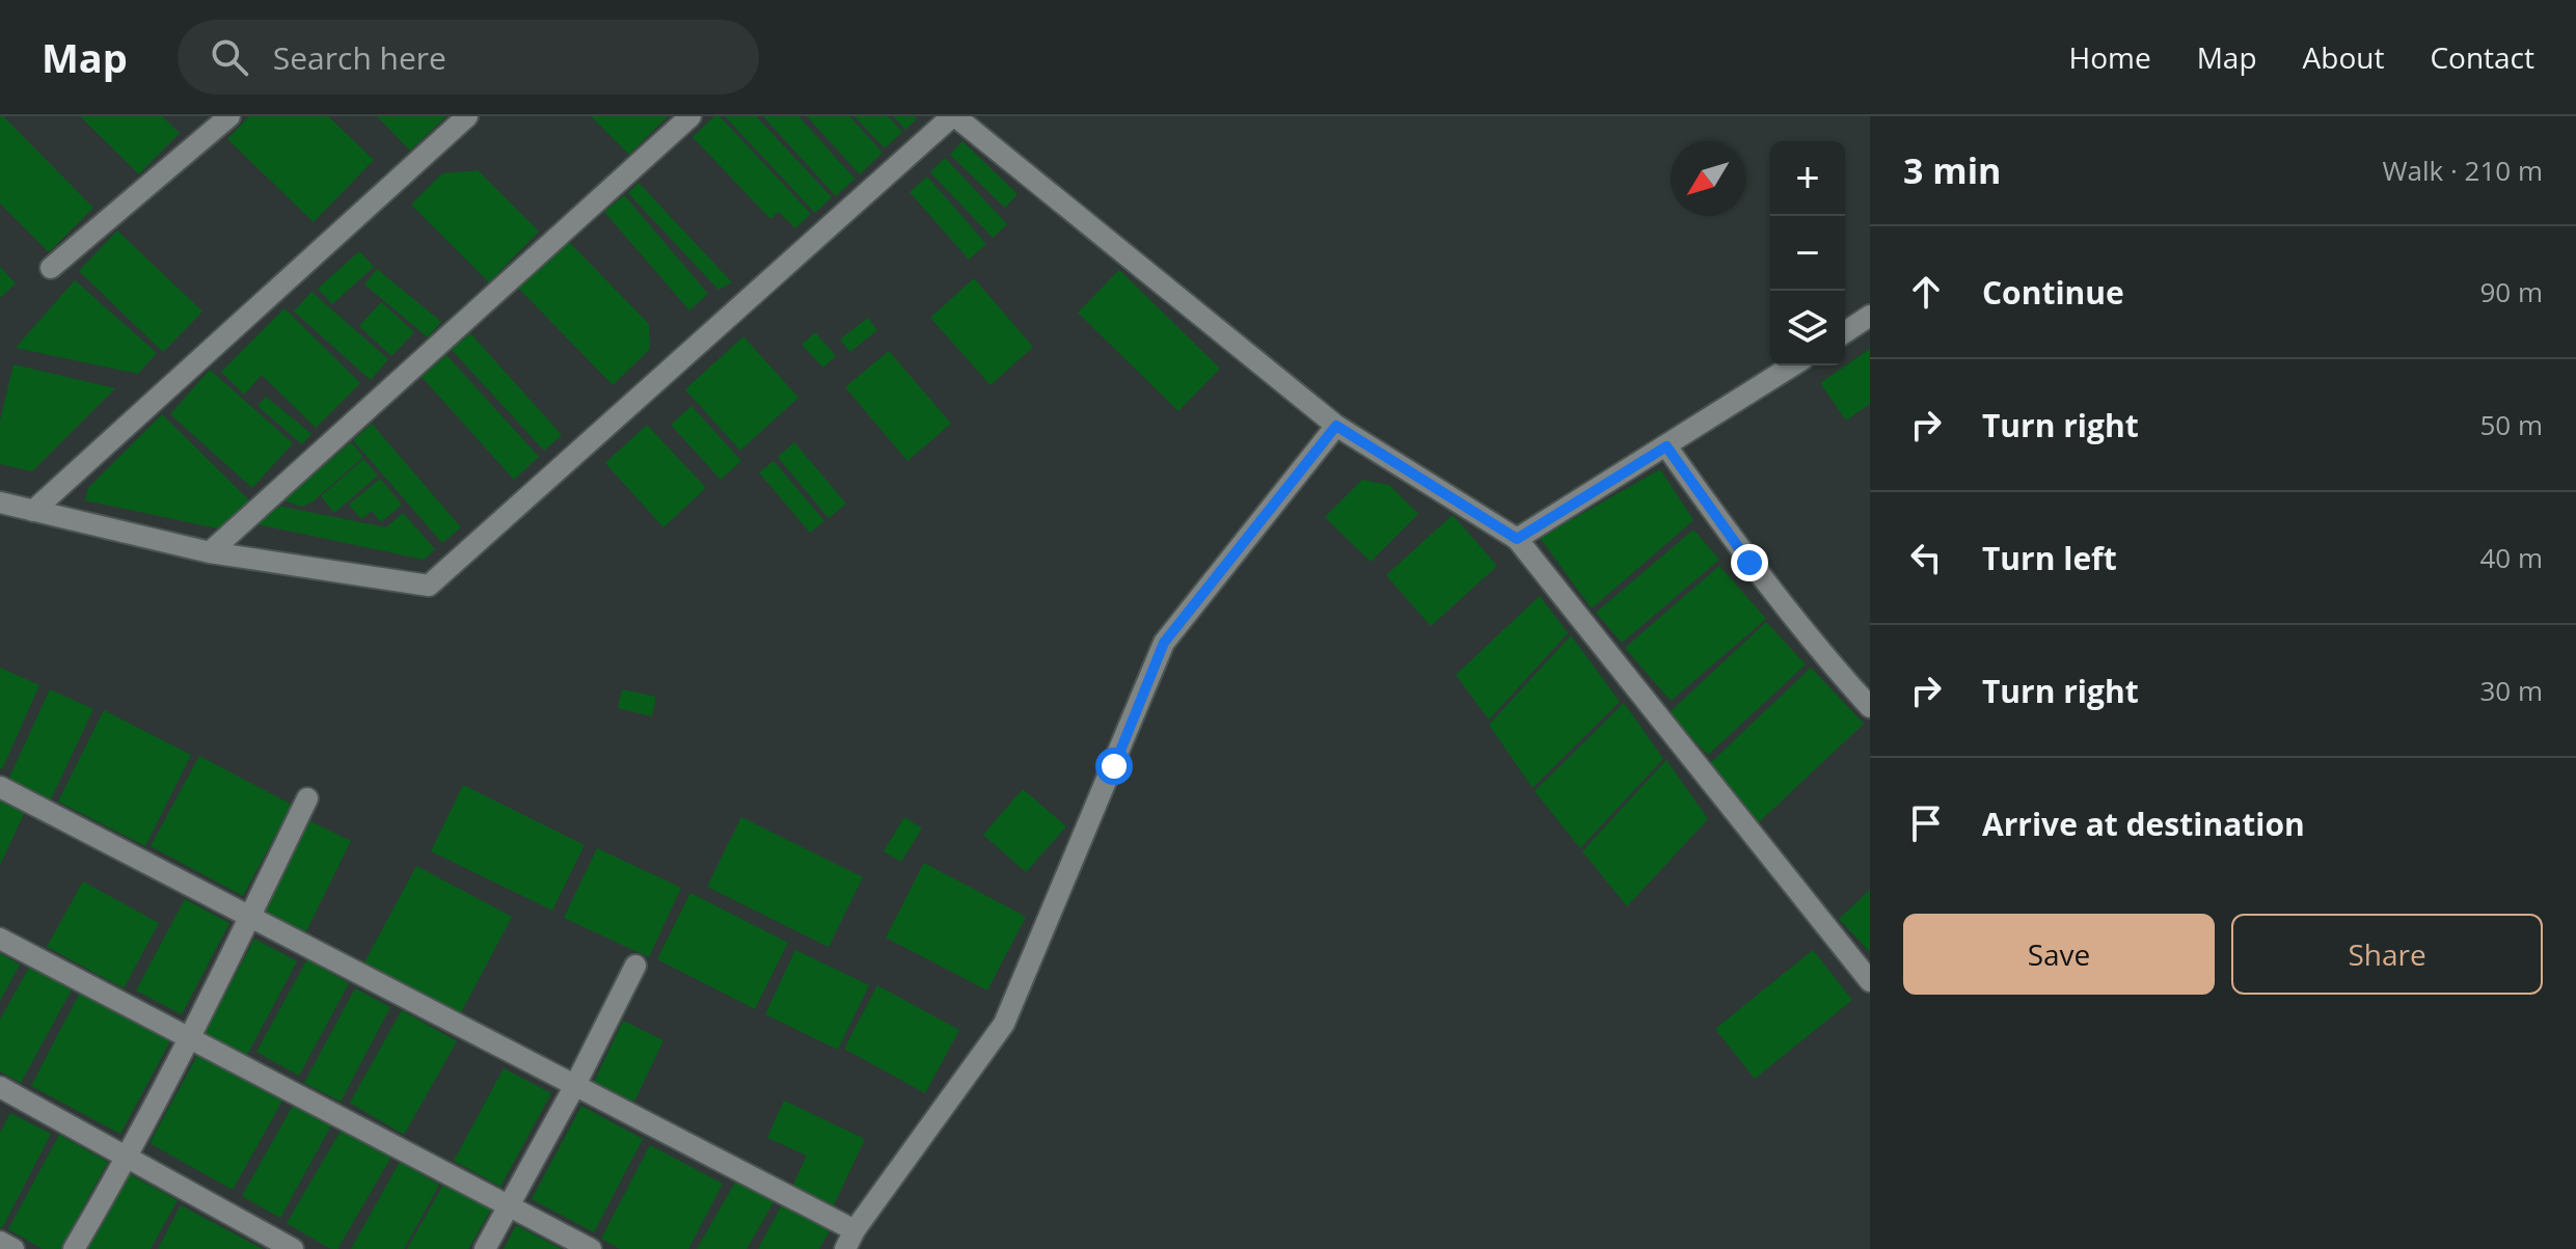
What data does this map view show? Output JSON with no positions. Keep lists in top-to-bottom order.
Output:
{
  "north": "bottom left",
  "page": {
    "header": "Map",
    "search": "Search here",
    "nav": [
      "Home",
      "Map",
      "About",
      "Contact"
    ],
    "heading": ["3 min", "Walk · 210 m"],
    "map_buttons": ["+", "−"],
    "list": [
      ["Continue", "90 m"],
      ["Turn right", "50 m"],
      ["Turn left", "40 m"],
      ["Turn right", "30 m"],
      "Arrive at destination"
    ],
    "buttons": ["Save", "Share"]
  }
}
